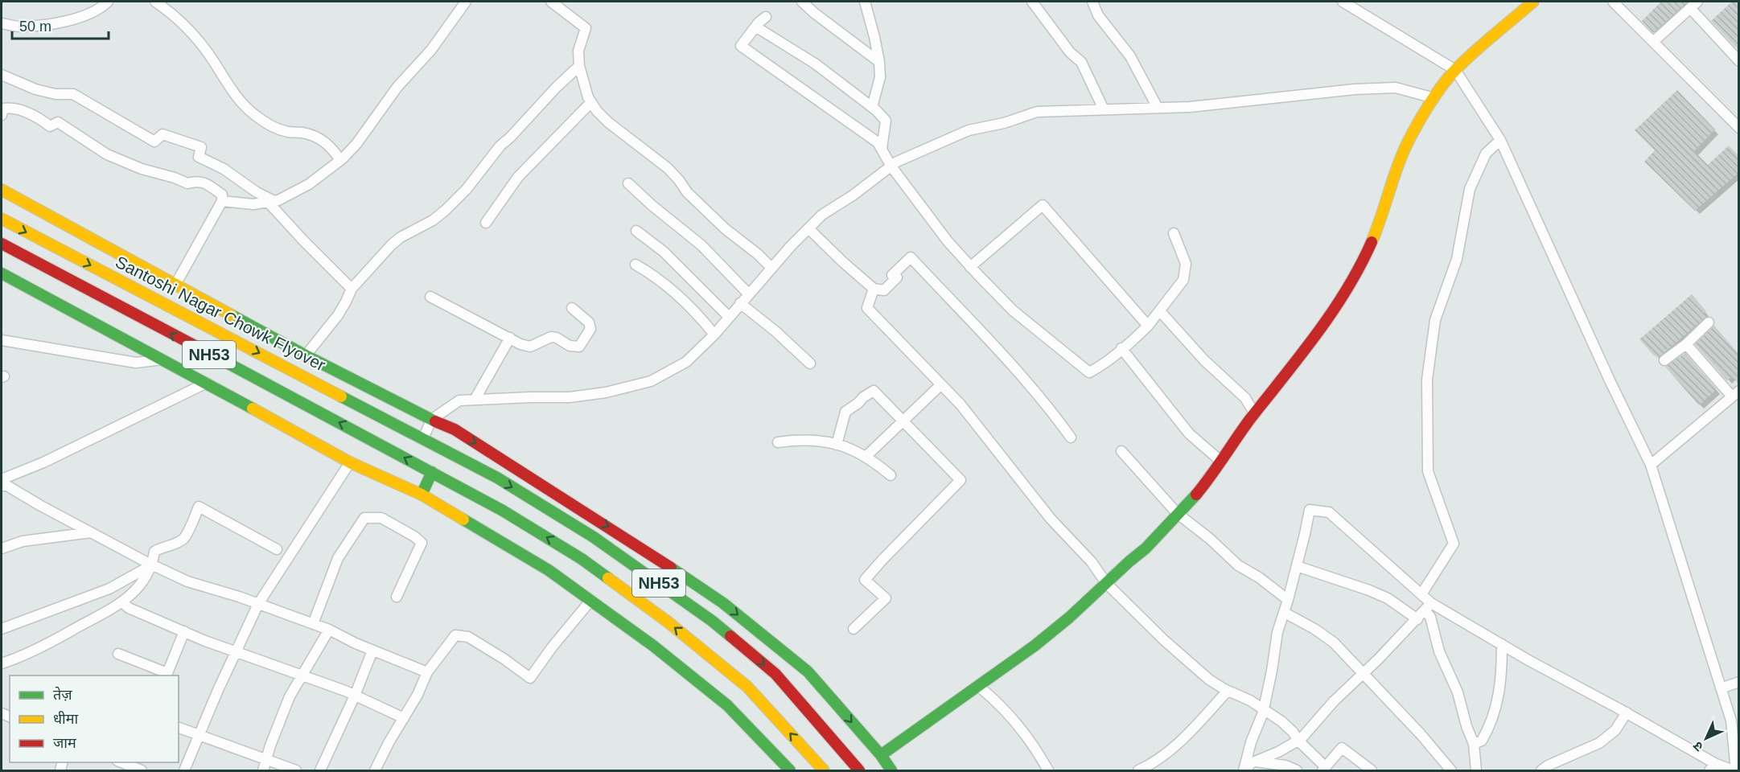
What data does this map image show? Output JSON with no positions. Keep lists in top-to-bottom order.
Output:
{
  "streets": {
    "main road": ["Santoshi Nagar Chowk Flyover", "NH53"]
  },
  "crossings": [
    ["Santoshi Nagar Chowk Flyover", "NH53"]
  ],
  "legend": ["तेज़", "धीमा", "जाम"],
  "scale_bar": "50 m",
  "north": "bottom left"
}
